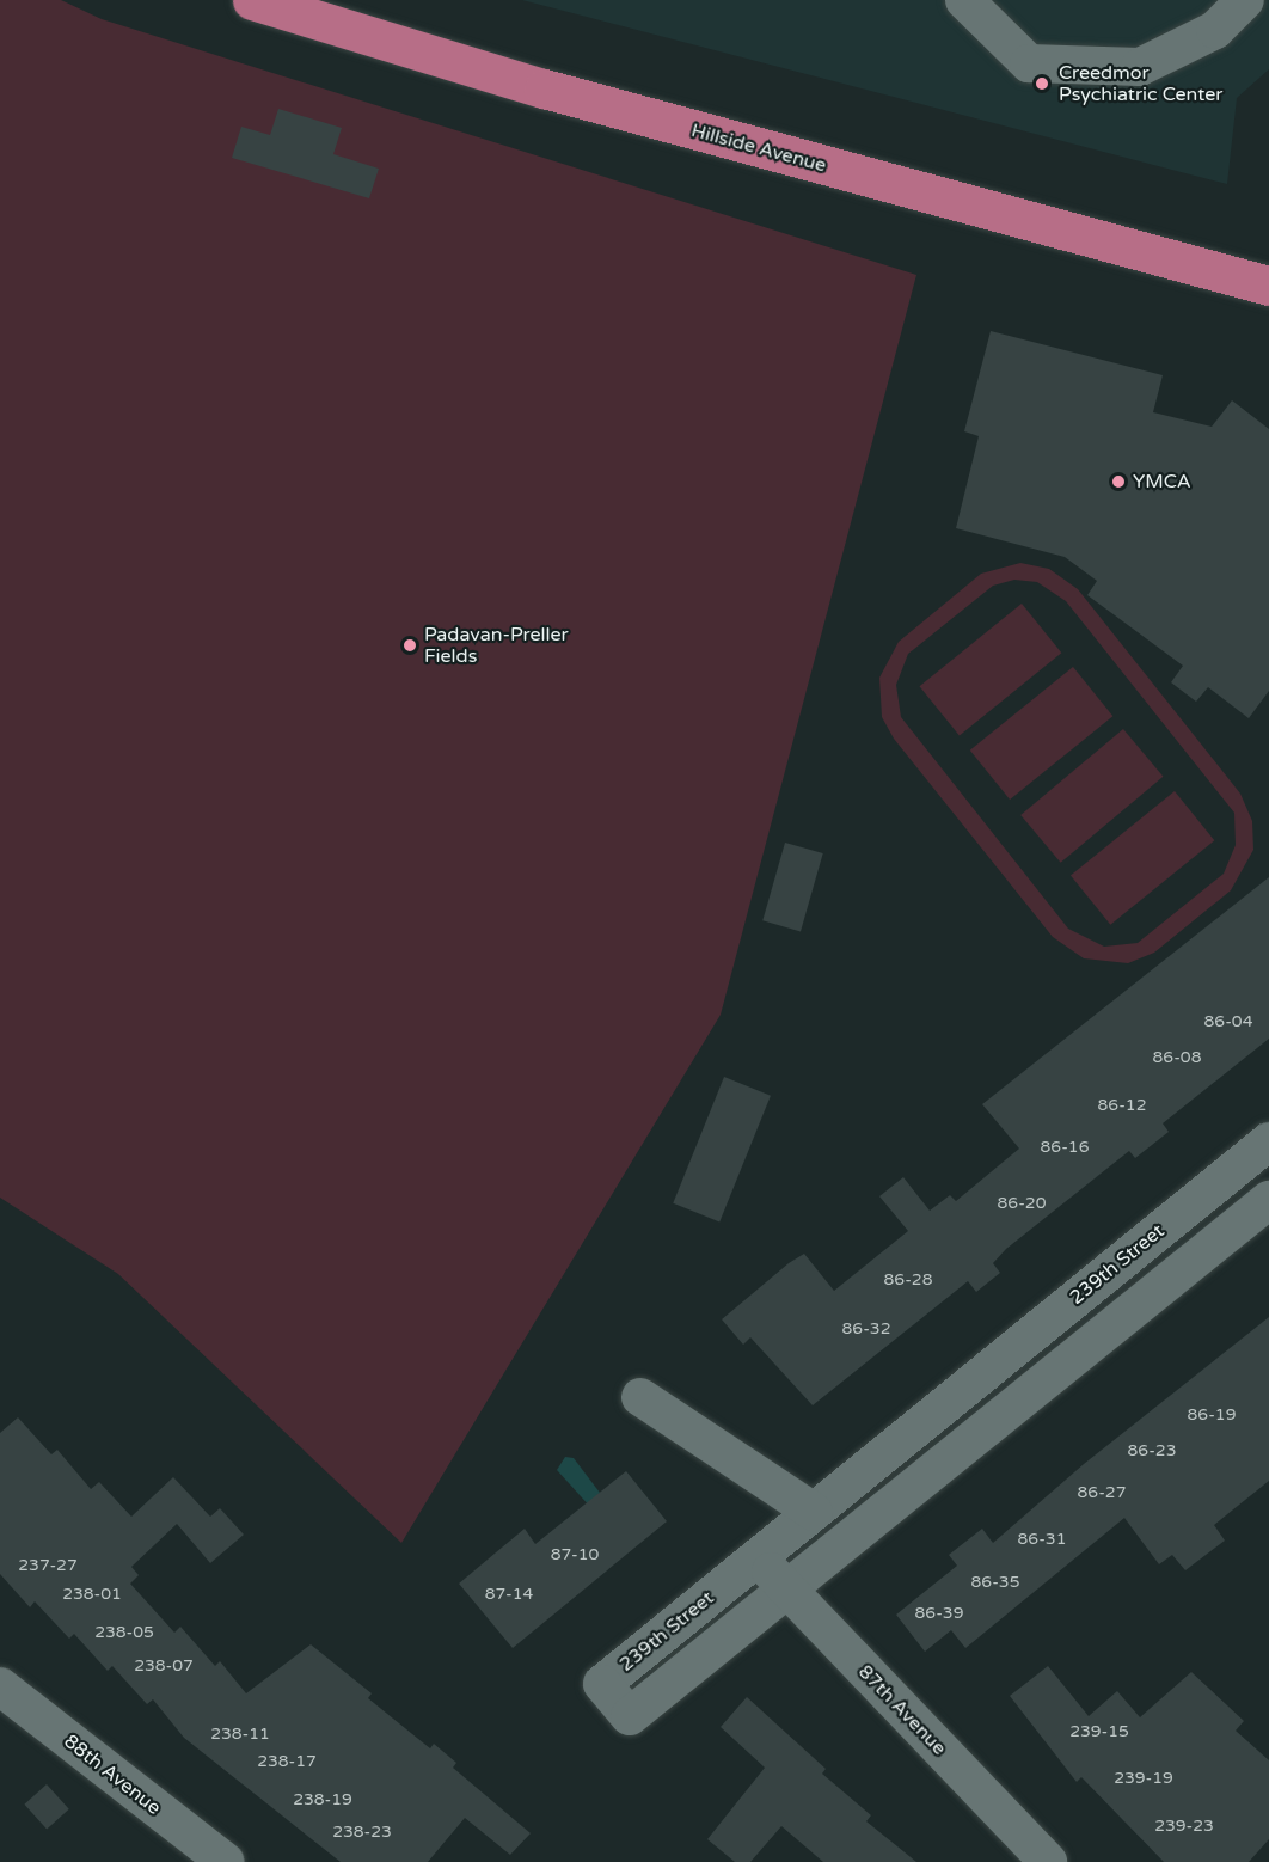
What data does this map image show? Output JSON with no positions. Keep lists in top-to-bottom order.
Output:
{
  "streets": {
    "main road": ["Hillside Avenue"],
    "street": ["239th Street", "87th Avenue", "88th Avenue"]
  },
  "crossings": [
    ["239th Street", "87th Avenue"]
  ],
  "places": ["Creedmor Psychiatric Center", "YMCA", "Padavan-Preller Fields"],
  "house_numbers": [
    "86-04",
    "86-08",
    "86-12",
    "86-16",
    "86-20",
    "86-28",
    "86-32",
    "86-19",
    "86-23",
    "86-27",
    "86-31",
    "87-10",
    "237-27",
    "86-35",
    "238-01",
    "87-14",
    "86-39",
    "238-05",
    "238-07",
    "239-15",
    "238-11",
    "238-17",
    "239-19",
    "238-19",
    "239-23",
    "238-23"
  ]
}
